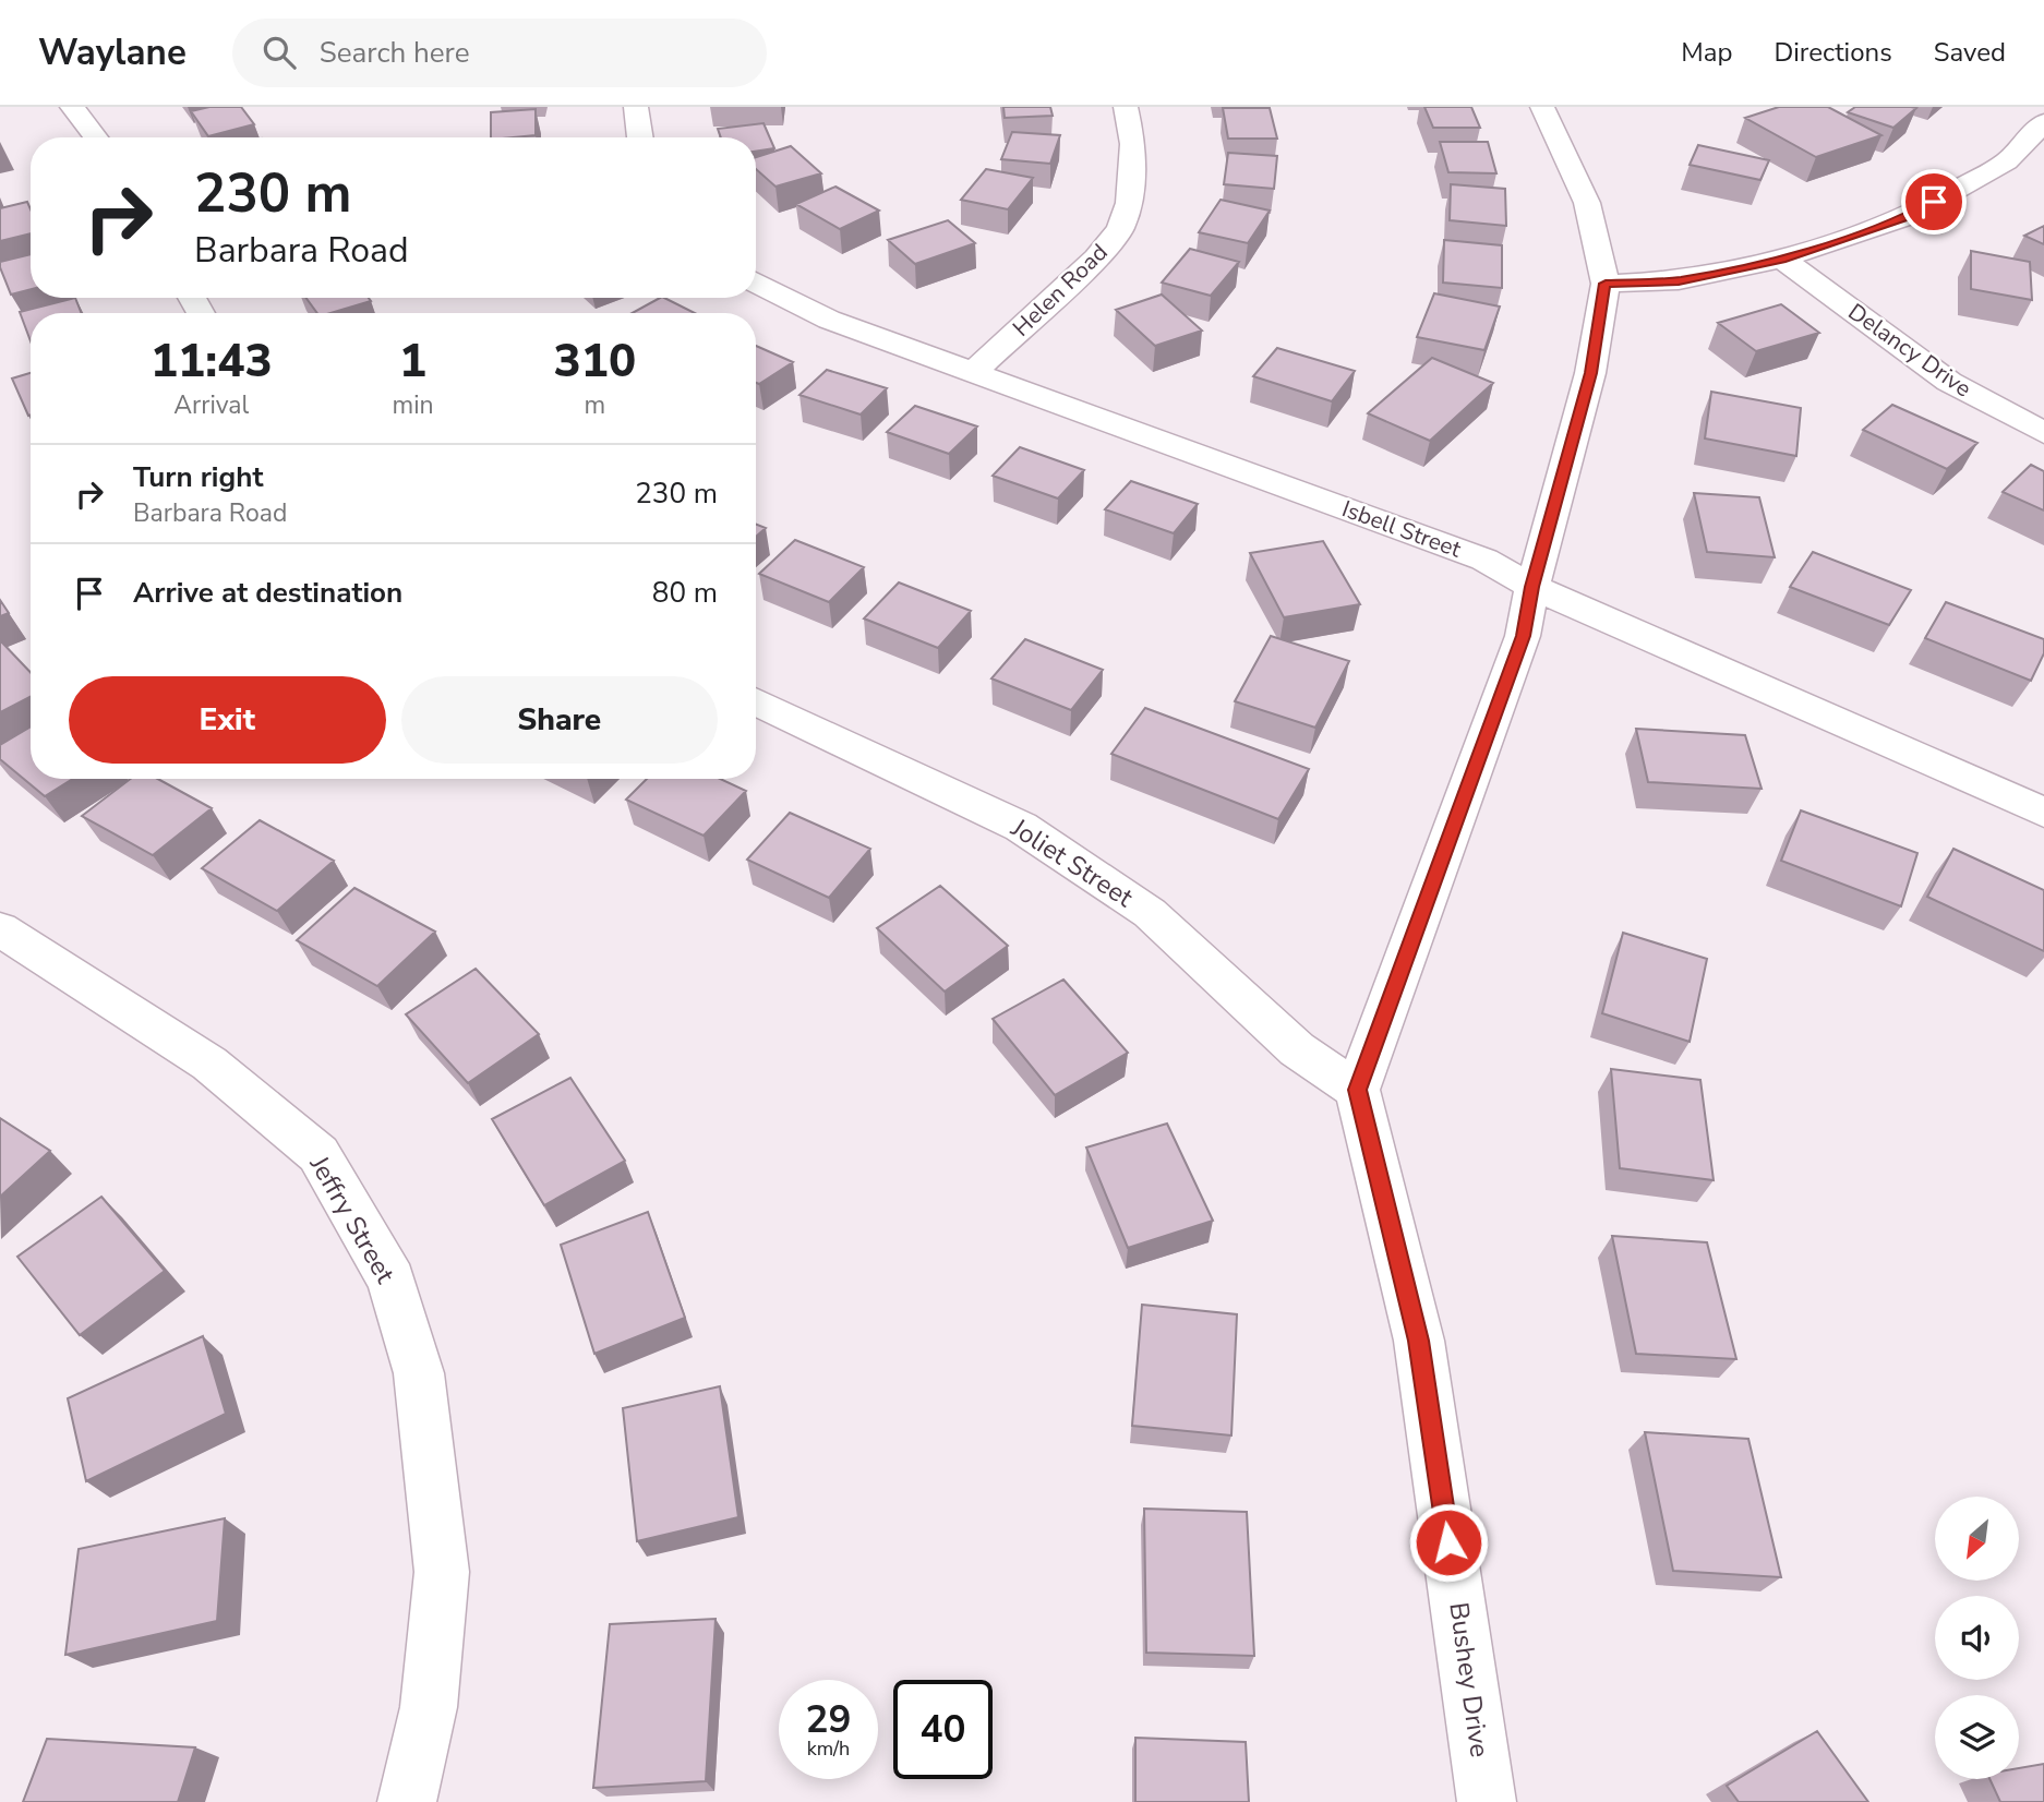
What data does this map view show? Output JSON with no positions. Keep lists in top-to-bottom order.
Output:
{
  "streets": {
    "street": [
      "Helen Road",
      "Delancy Drive",
      "Isbell Street",
      "Joliet Street",
      "Jeffry Street",
      "Bushey Drive"
    ]
  },
  "crossings": [
    ["Helen Road", "Isbell Street"],
    ["Joliet Street", "Bushey Drive"]
  ],
  "north": "bottom left",
  "page": {
    "header": "Waylane",
    "search": "Search here",
    "nav": ["Map", "Directions", "Saved"],
    "turn": ["230 m", "Barbara Road"],
    "eta": [
      "11:43",
      "Arrival",
      "1",
      "min",
      "310",
      "m"
    ],
    "list": [
      {
        "name": "Turn right",
        "note": "Barbara Road",
        "value": "230 m"
      },
      {
        "name": "Arrive at destination",
        "value": "80 m"
      }
    ],
    "buttons": ["Exit", "Share"],
    "speed": "29 km/h",
    "limit": "40"
  }
}
